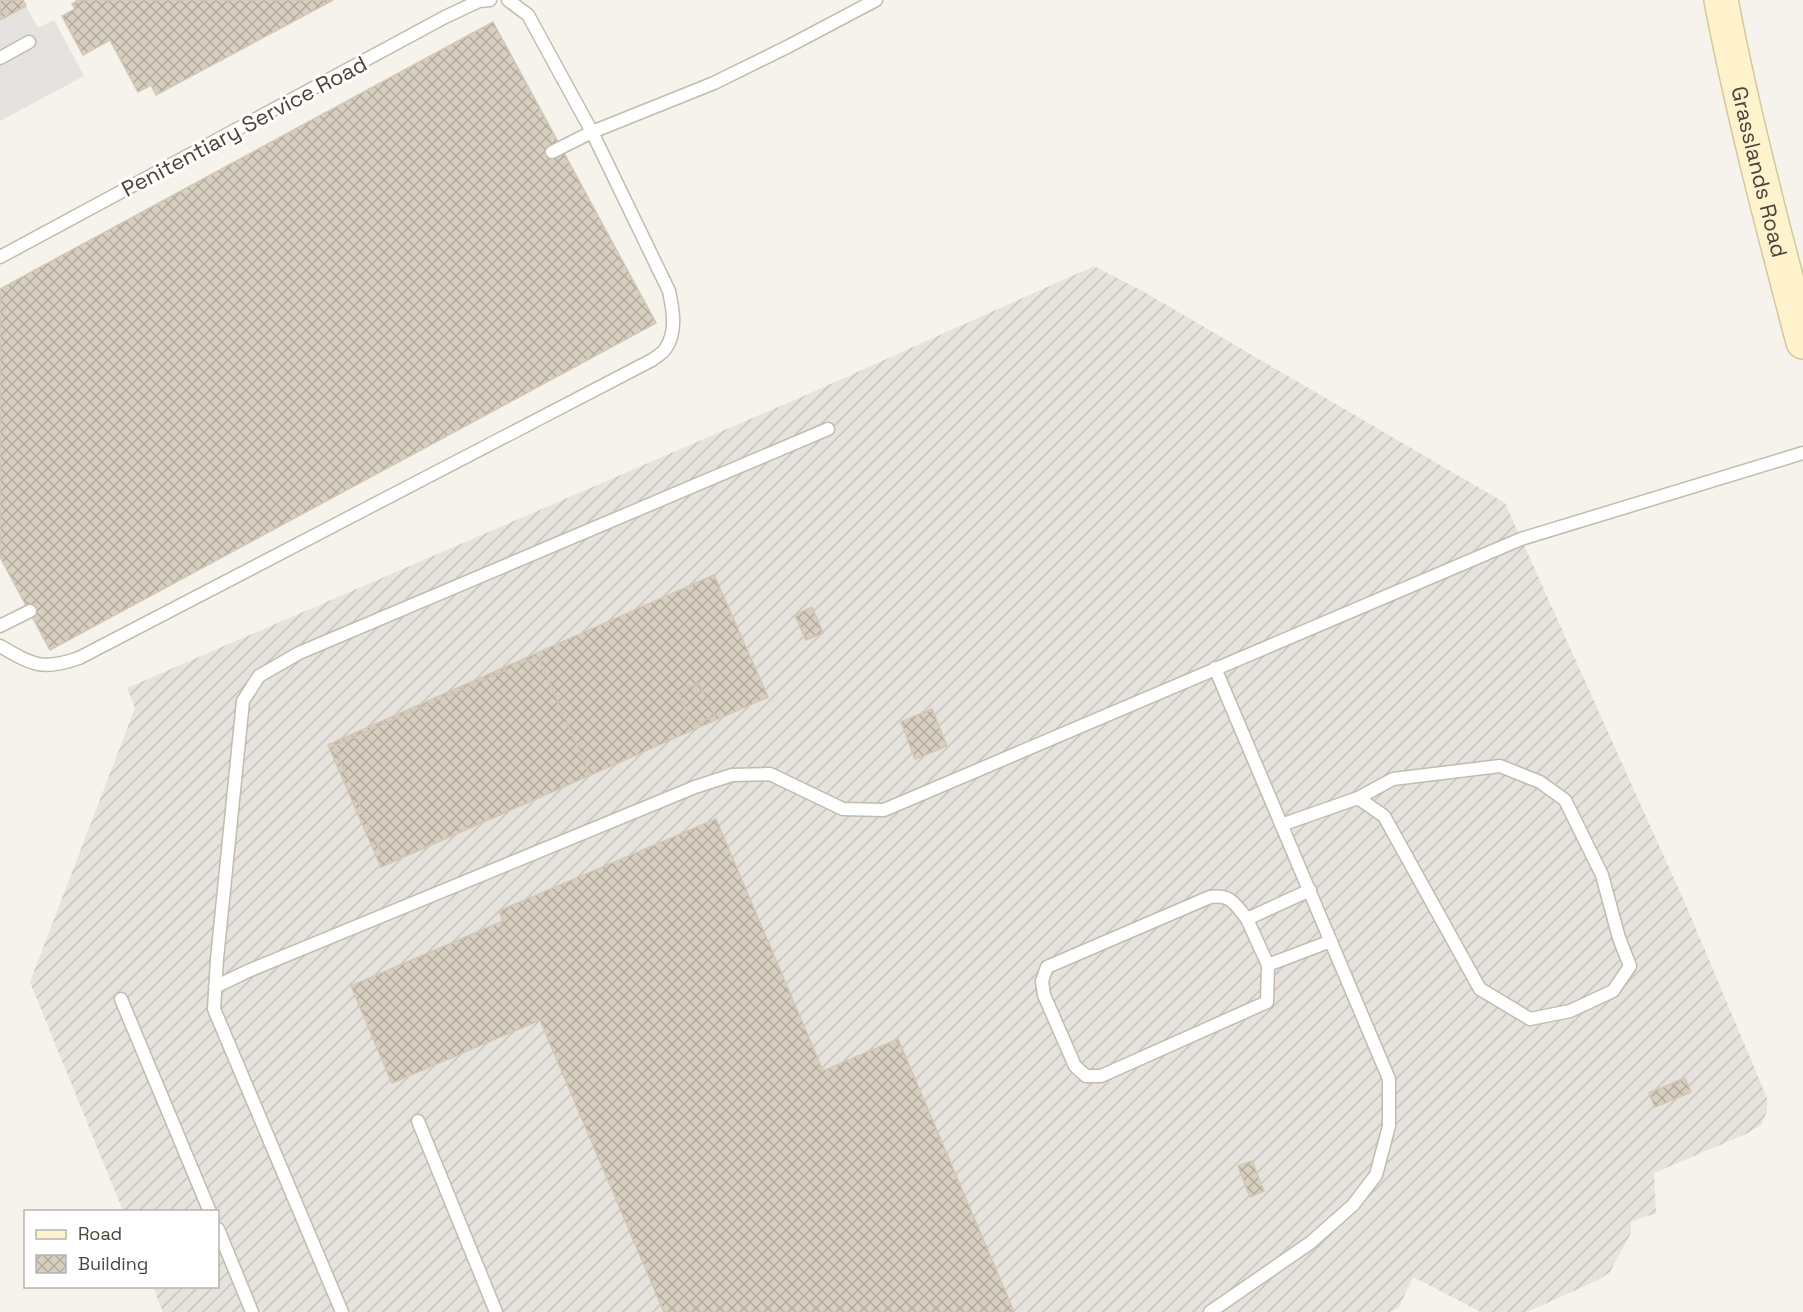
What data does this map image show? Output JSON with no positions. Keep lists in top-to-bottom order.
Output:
{
  "streets": {
    "main road": ["Grasslands Road"],
    "lane": ["Penitentiary Service Road"]
  },
  "legend": ["Road", "Building"]
}
